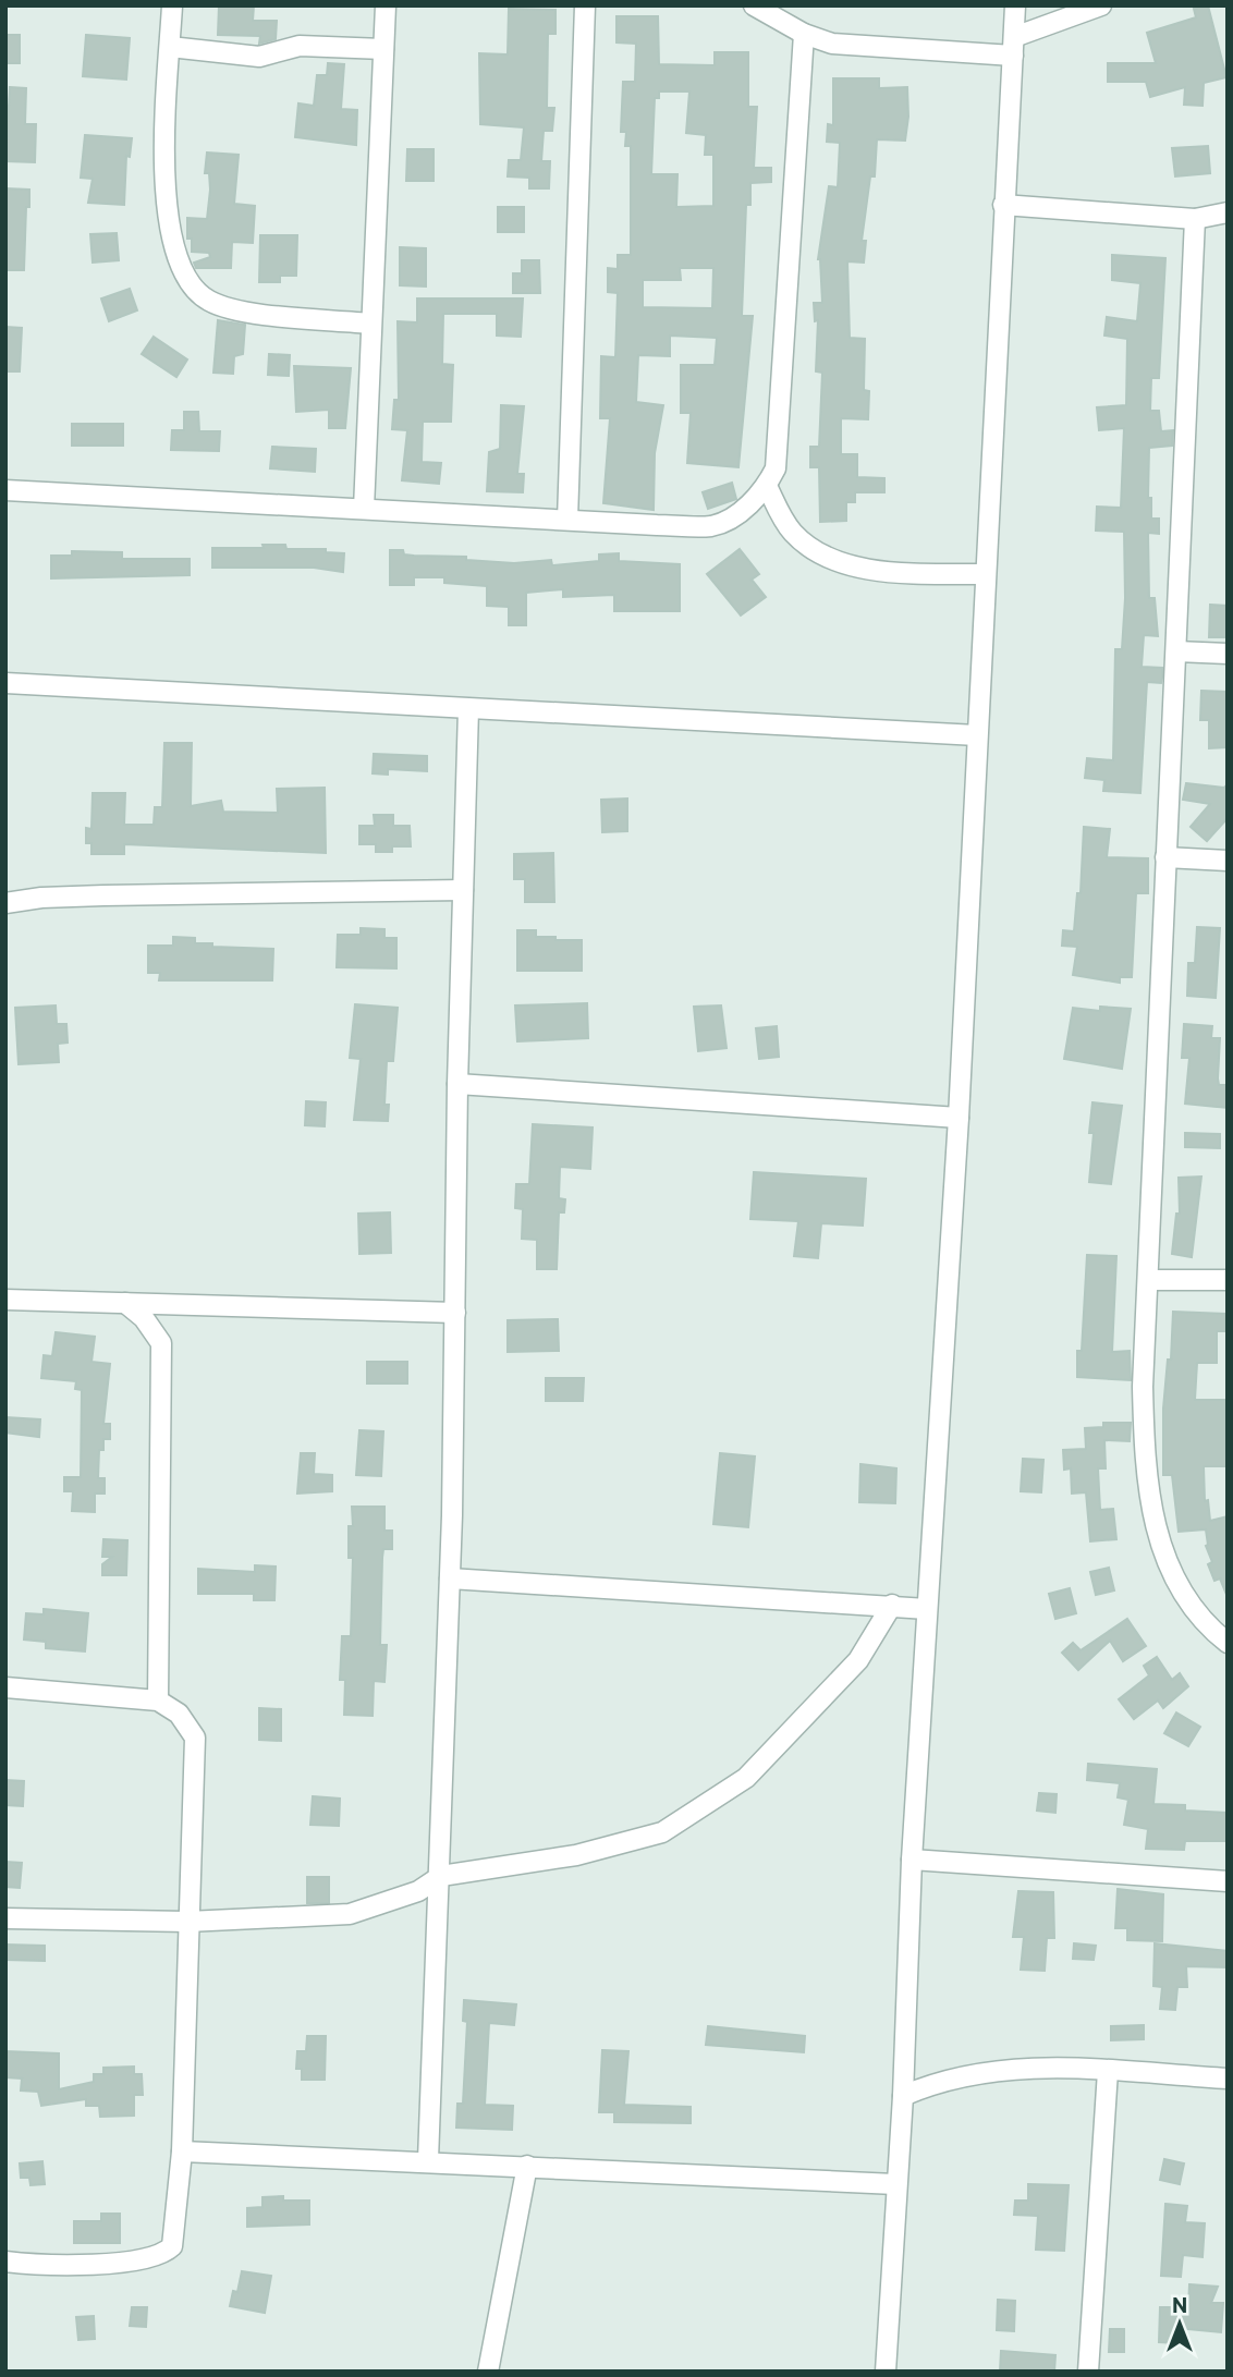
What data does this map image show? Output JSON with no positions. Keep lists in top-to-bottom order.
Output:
{
  "north": "top"
}
